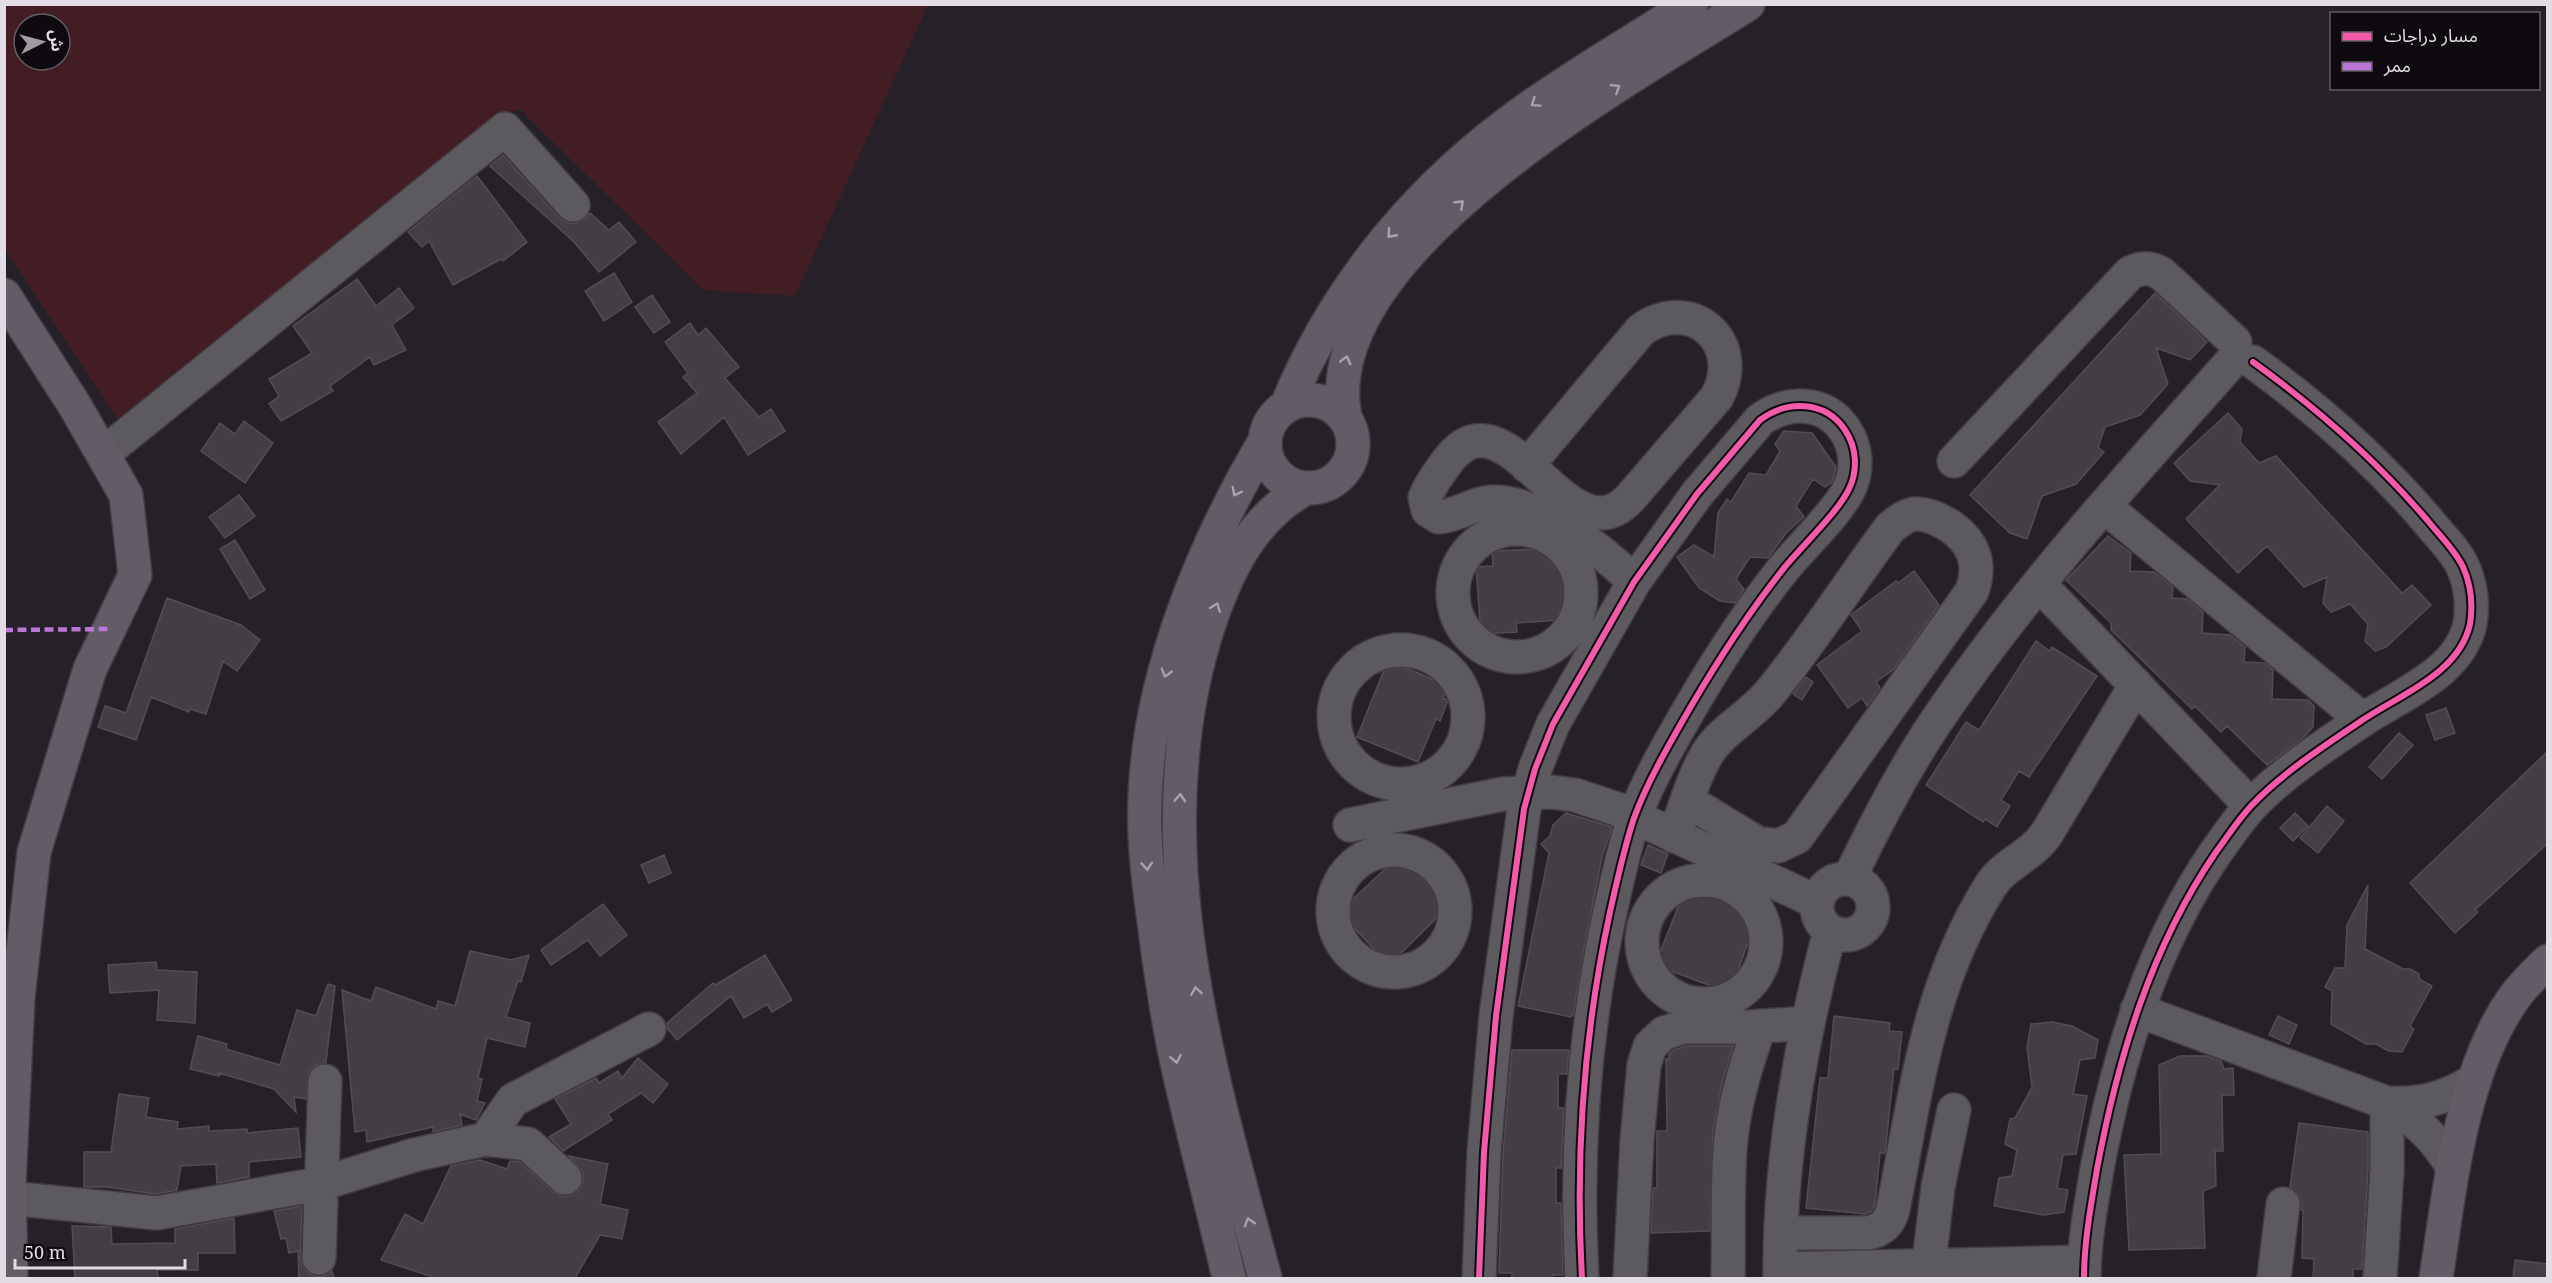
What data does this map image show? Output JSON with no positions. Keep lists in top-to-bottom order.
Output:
{
  "legend": ["مسار دراجات", "ممر"],
  "scale_bar": "50 m",
  "north": "right"
}
